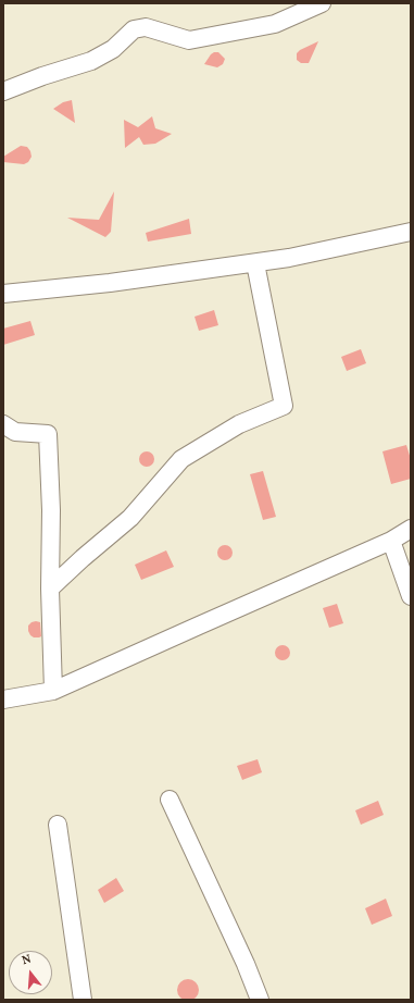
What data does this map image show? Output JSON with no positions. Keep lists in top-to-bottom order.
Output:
{
  "north": "top"
}
